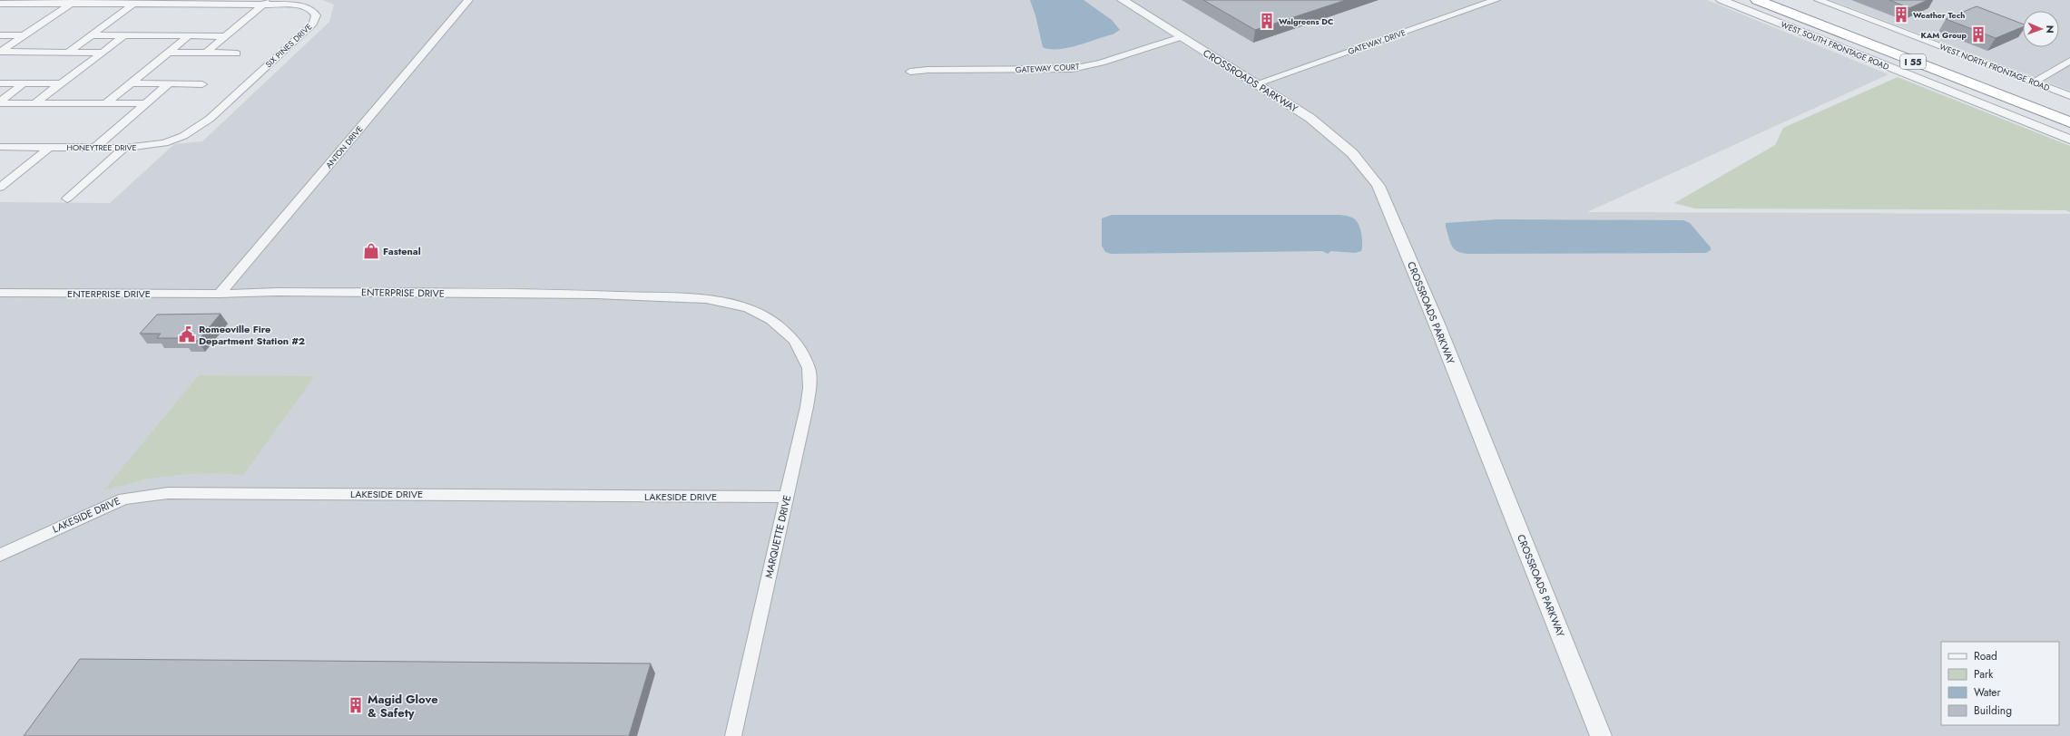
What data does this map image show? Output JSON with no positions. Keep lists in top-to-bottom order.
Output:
{
  "streets": {
    "highway": ["I 55"],
    "street": [
      "GATEWAY DRIVE",
      "SIX PINES DRIVE",
      "WEST SOUTH FRONTAGE ROAD",
      "WEST NORTH FRONTAGE ROAD",
      "GATEWAY COURT",
      "CROSSROADS PARKWAY",
      "HONEYTREE DRIVE",
      "ANTON DRIVE",
      "ENTERPRISE DRIVE",
      "LAKESIDE DRIVE",
      "MARQUETTE DRIVE"
    ]
  },
  "crossings": [
    ["GATEWAY DRIVE", "CROSSROADS PARKWAY"],
    ["SIX PINES DRIVE", "HONEYTREE DRIVE"],
    ["GATEWAY COURT", "CROSSROADS PARKWAY"],
    ["ANTON DRIVE", "ENTERPRISE DRIVE"],
    ["ENTERPRISE DRIVE", "MARQUETTE DRIVE"],
    ["LAKESIDE DRIVE", "MARQUETTE DRIVE"]
  ],
  "places": {
    "building": [
      "Weather Tech",
      "Walgreens DC",
      "KAM Group",
      "Magid Glove & Safety"
    ],
    "shop": ["Fastenal"],
    "public building": ["Romeoville Fire Department Station #2"]
  },
  "legend": [
    "Road",
    "Park",
    "Water",
    "Building"
  ],
  "north": "right"
}
